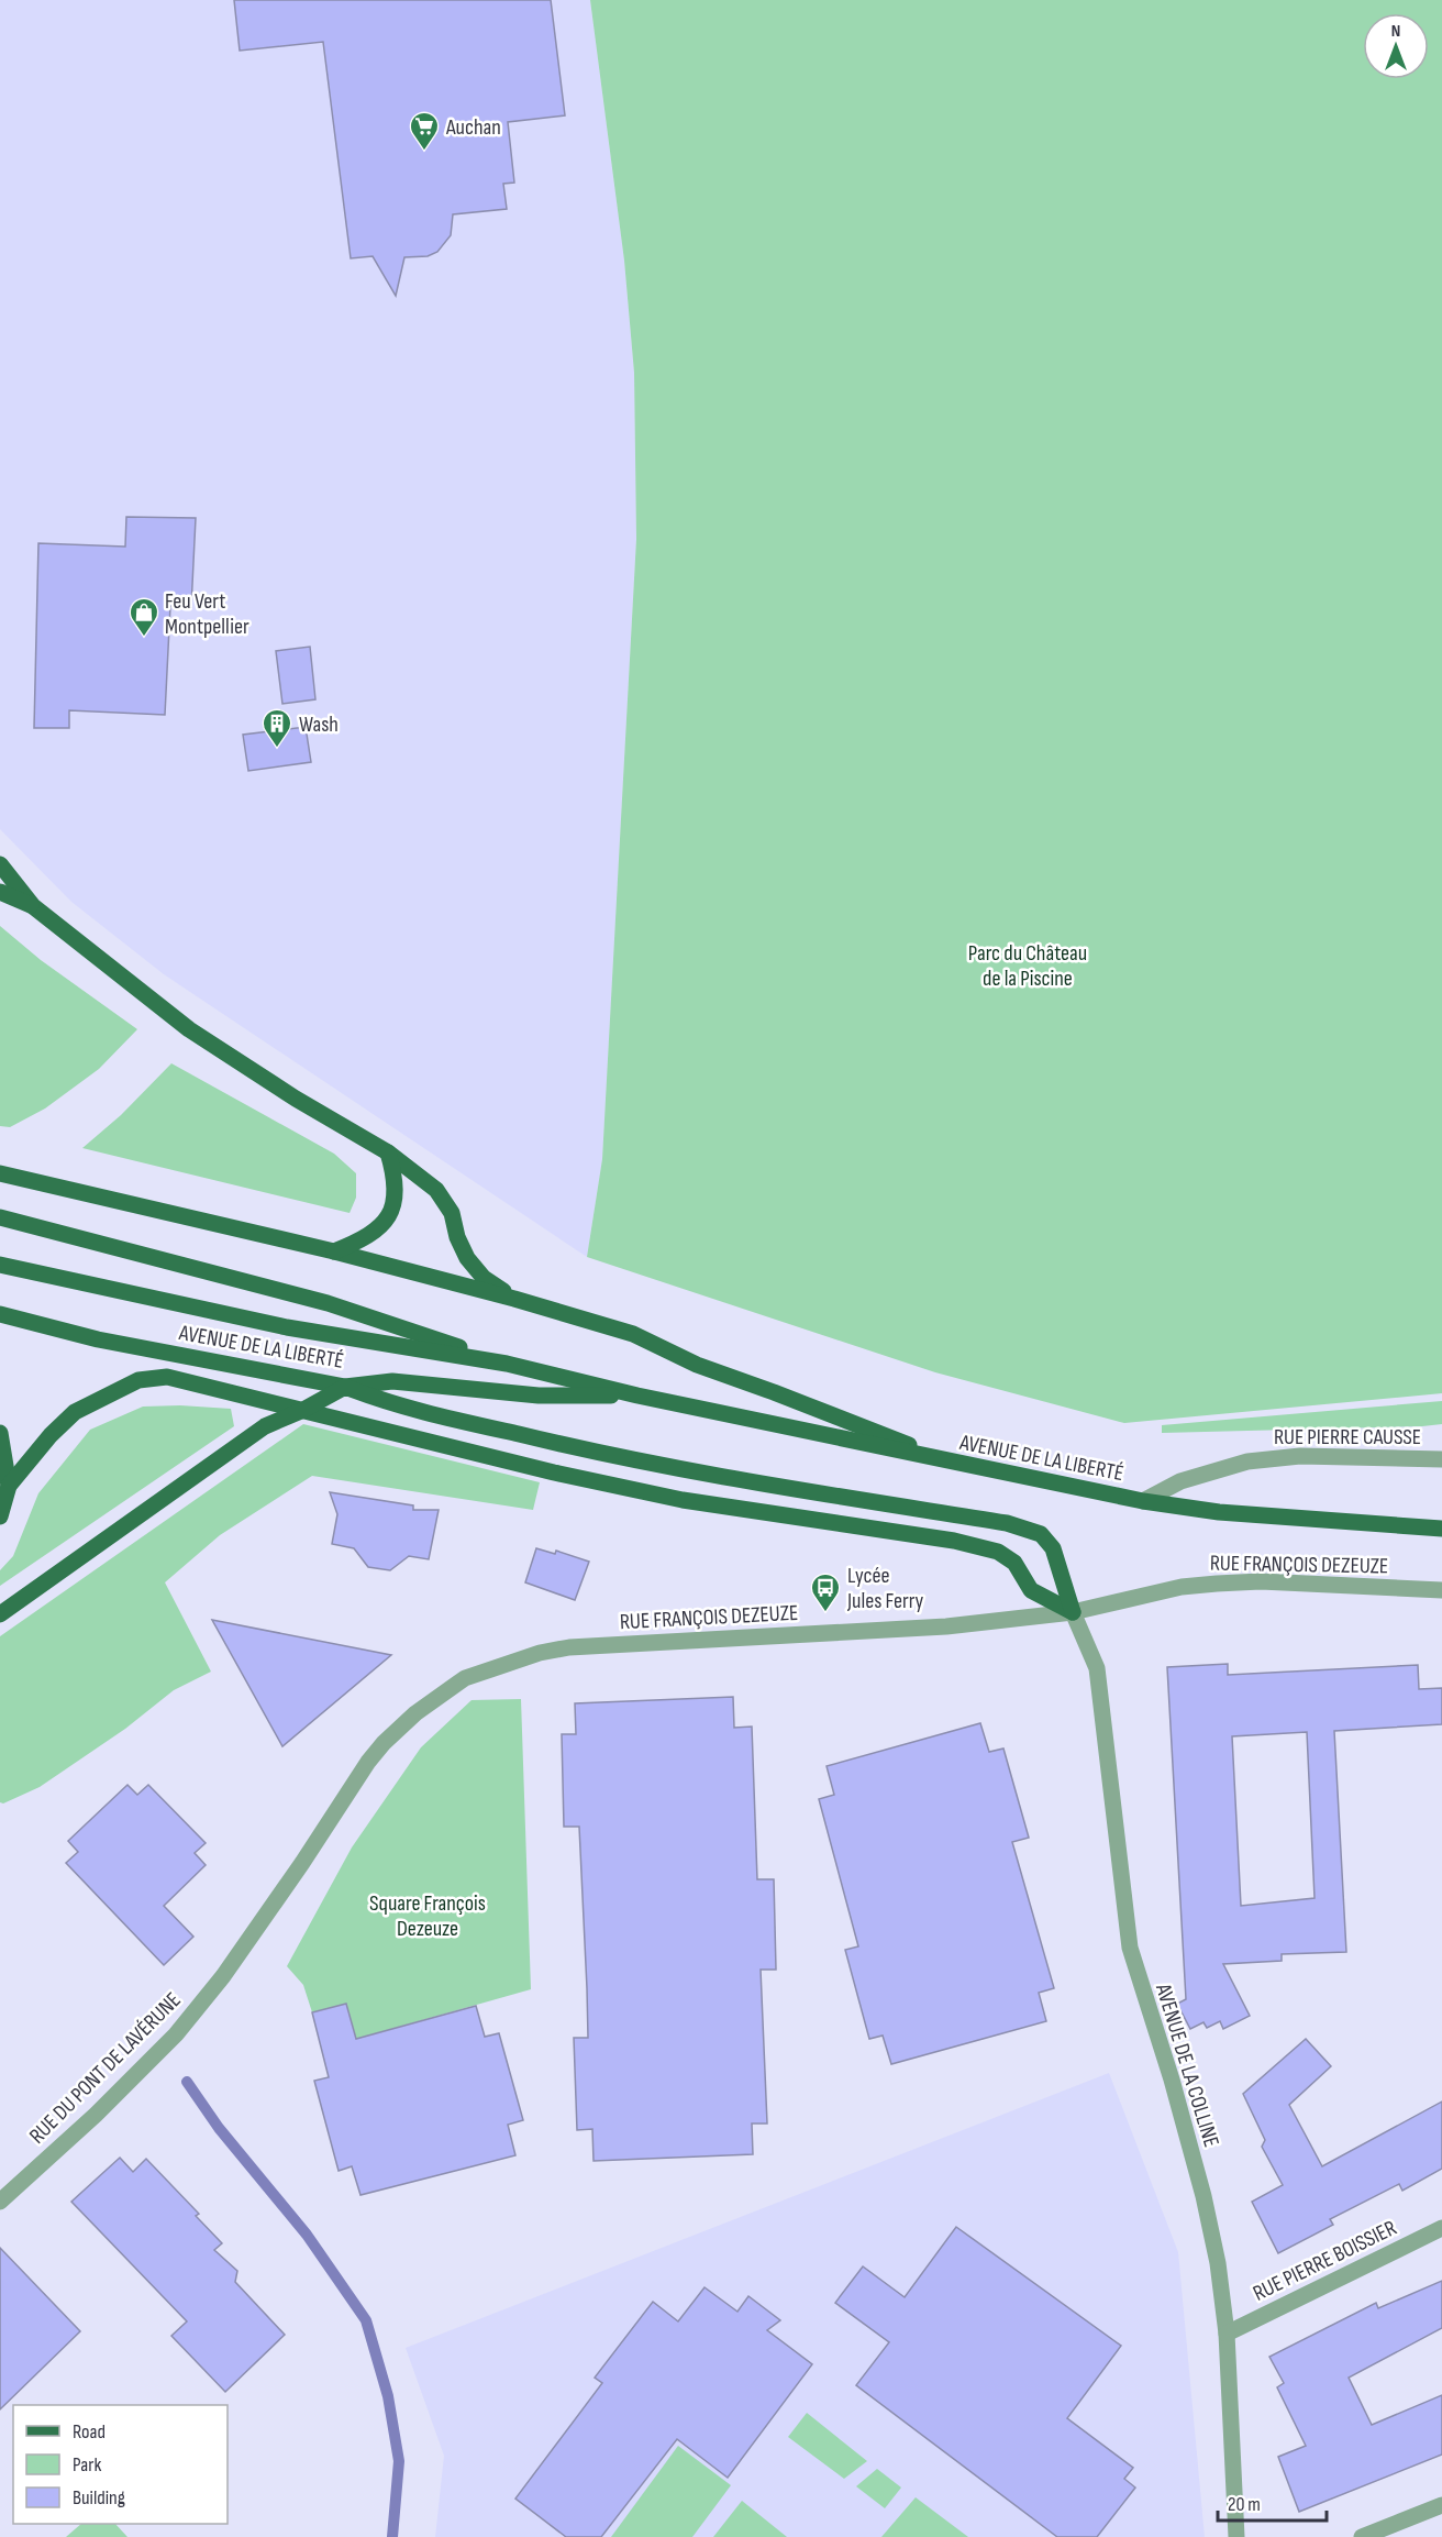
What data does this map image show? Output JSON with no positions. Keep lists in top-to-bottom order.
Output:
{
  "streets": {
    "main road": ["AVENUE DE LA LIBERTÉ"],
    "street": [
      "RUE PIERRE CAUSSE",
      "RUE FRANÇOIS DEZEUZE",
      "AVENUE DE LA COLLINE",
      "RUE DU PONT DE LAVÉRUNE",
      "RUE PIERRE BOISSIER"
    ]
  },
  "crossings": [
    ["AVENUE DE LA LIBERTÉ", "RUE PIERRE CAUSSE"],
    ["RUE FRANÇOIS DEZEUZE", "AVENUE DE LA COLLINE"],
    ["RUE FRANÇOIS DEZEUZE", "RUE DU PONT DE LAVÉRUNE"],
    ["AVENUE DE LA COLLINE", "RUE PIERRE BOISSIER"]
  ],
  "parks": ["Parc du Château de la Piscine", "Square François Dezeuze"],
  "places": {
    "supermarket": ["Auchan"],
    "shop": ["Feu Vert Montpellier"],
    "building": ["Wash"],
    "bus stop": ["Lycée Jules Ferry"]
  },
  "legend": ["Road", "Park", "Building"],
  "scale_bar": "20 m",
  "north": "top"
}
